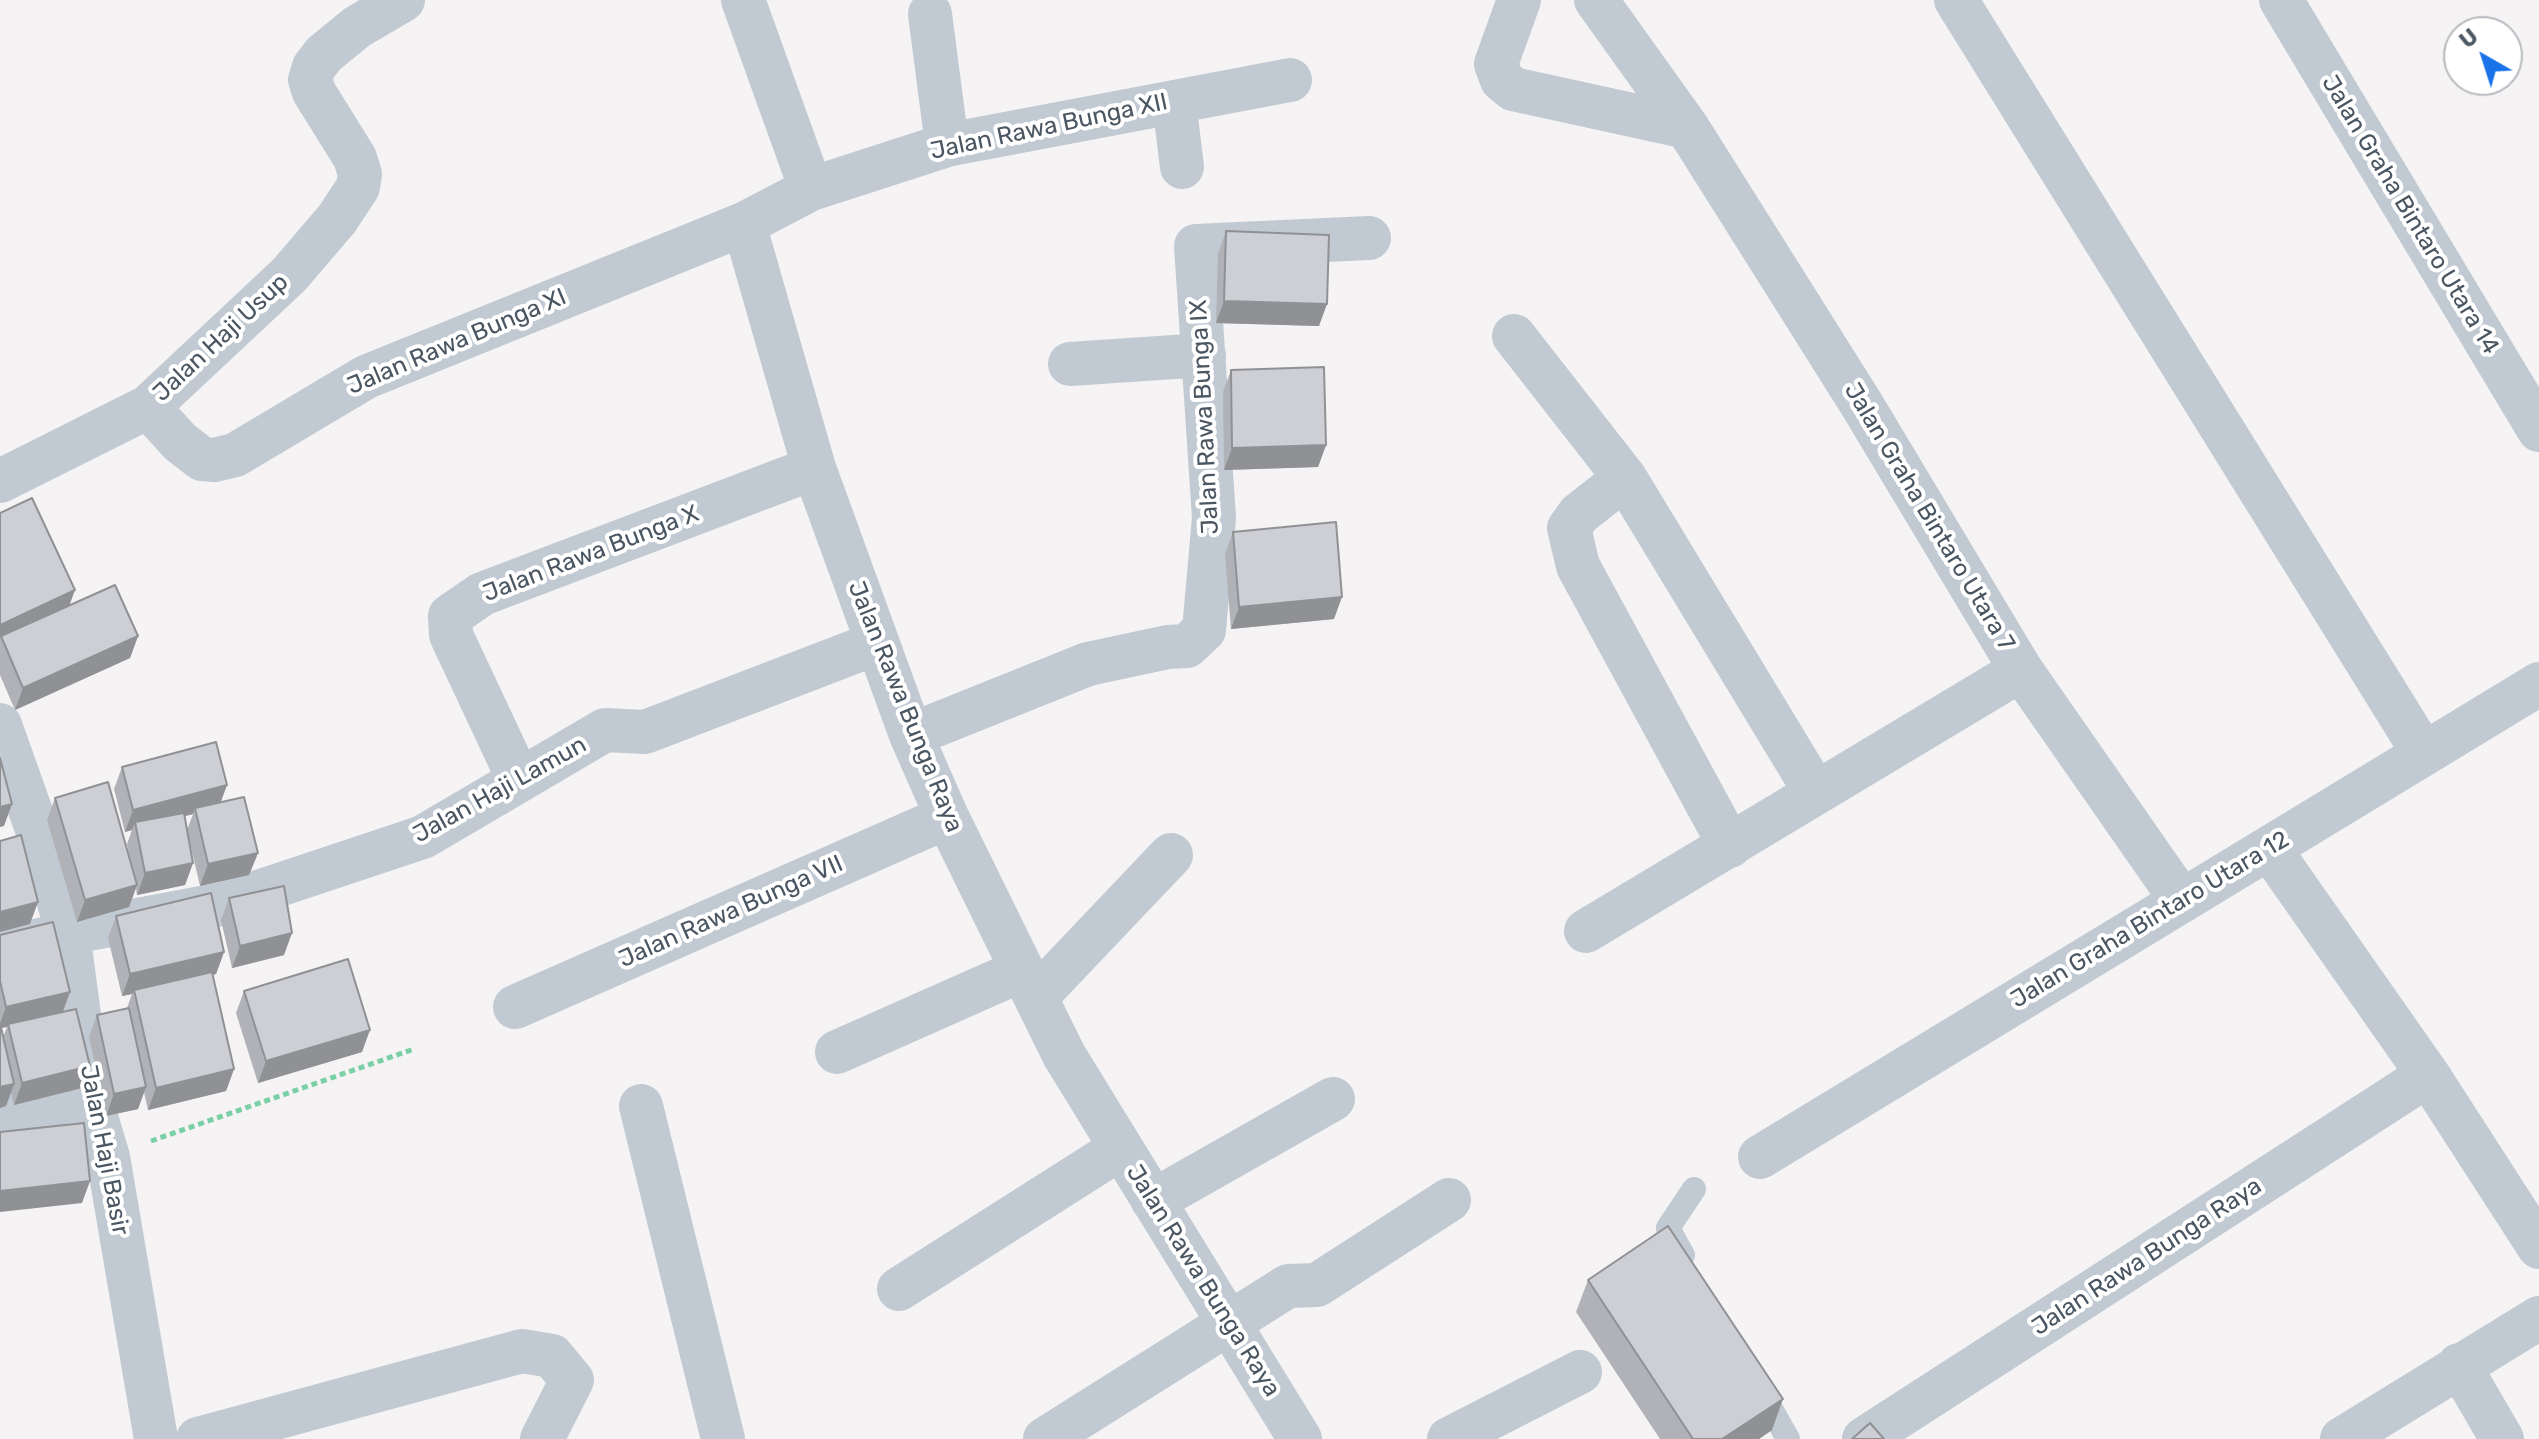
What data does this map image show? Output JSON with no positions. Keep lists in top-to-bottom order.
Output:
{
  "streets": {
    "street": [
      "Jalan Rawa Bunga XII",
      "Jalan Graha Bintaro Utara 14",
      "Jalan Haji Usup",
      "Jalan Rawa Bunga XI",
      "Jalan Rawa Bunga IX",
      "Jalan Graha Bintaro Utara 7",
      "Jalan Rawa Bunga X",
      "Jalan Rawa Bunga Raya",
      "Jalan Haji Lamun",
      "Jalan Rawa Bunga VII",
      "Jalan Graha Bintaro Utara 12",
      "Jalan Haji Basir"
    ]
  },
  "crossings": [
    ["Jalan Haji Usup", "Jalan Rawa Bunga XI"],
    ["Jalan Rawa Bunga XI", "Jalan Rawa Bunga Raya"],
    ["Jalan Rawa Bunga IX", "Jalan Rawa Bunga Raya"],
    ["Jalan Graha Bintaro Utara 7", "Jalan Graha Bintaro Utara 12"],
    ["Jalan Rawa Bunga X", "Jalan Rawa Bunga Raya"],
    ["Jalan Rawa Bunga X", "Jalan Haji Lamun"],
    ["Jalan Rawa Bunga Raya", "Jalan Haji Lamun"],
    ["Jalan Rawa Bunga Raya", "Jalan Rawa Bunga VII"],
    ["Jalan Haji Lamun", "Jalan Haji Basir"]
  ],
  "north": "top left"
}
